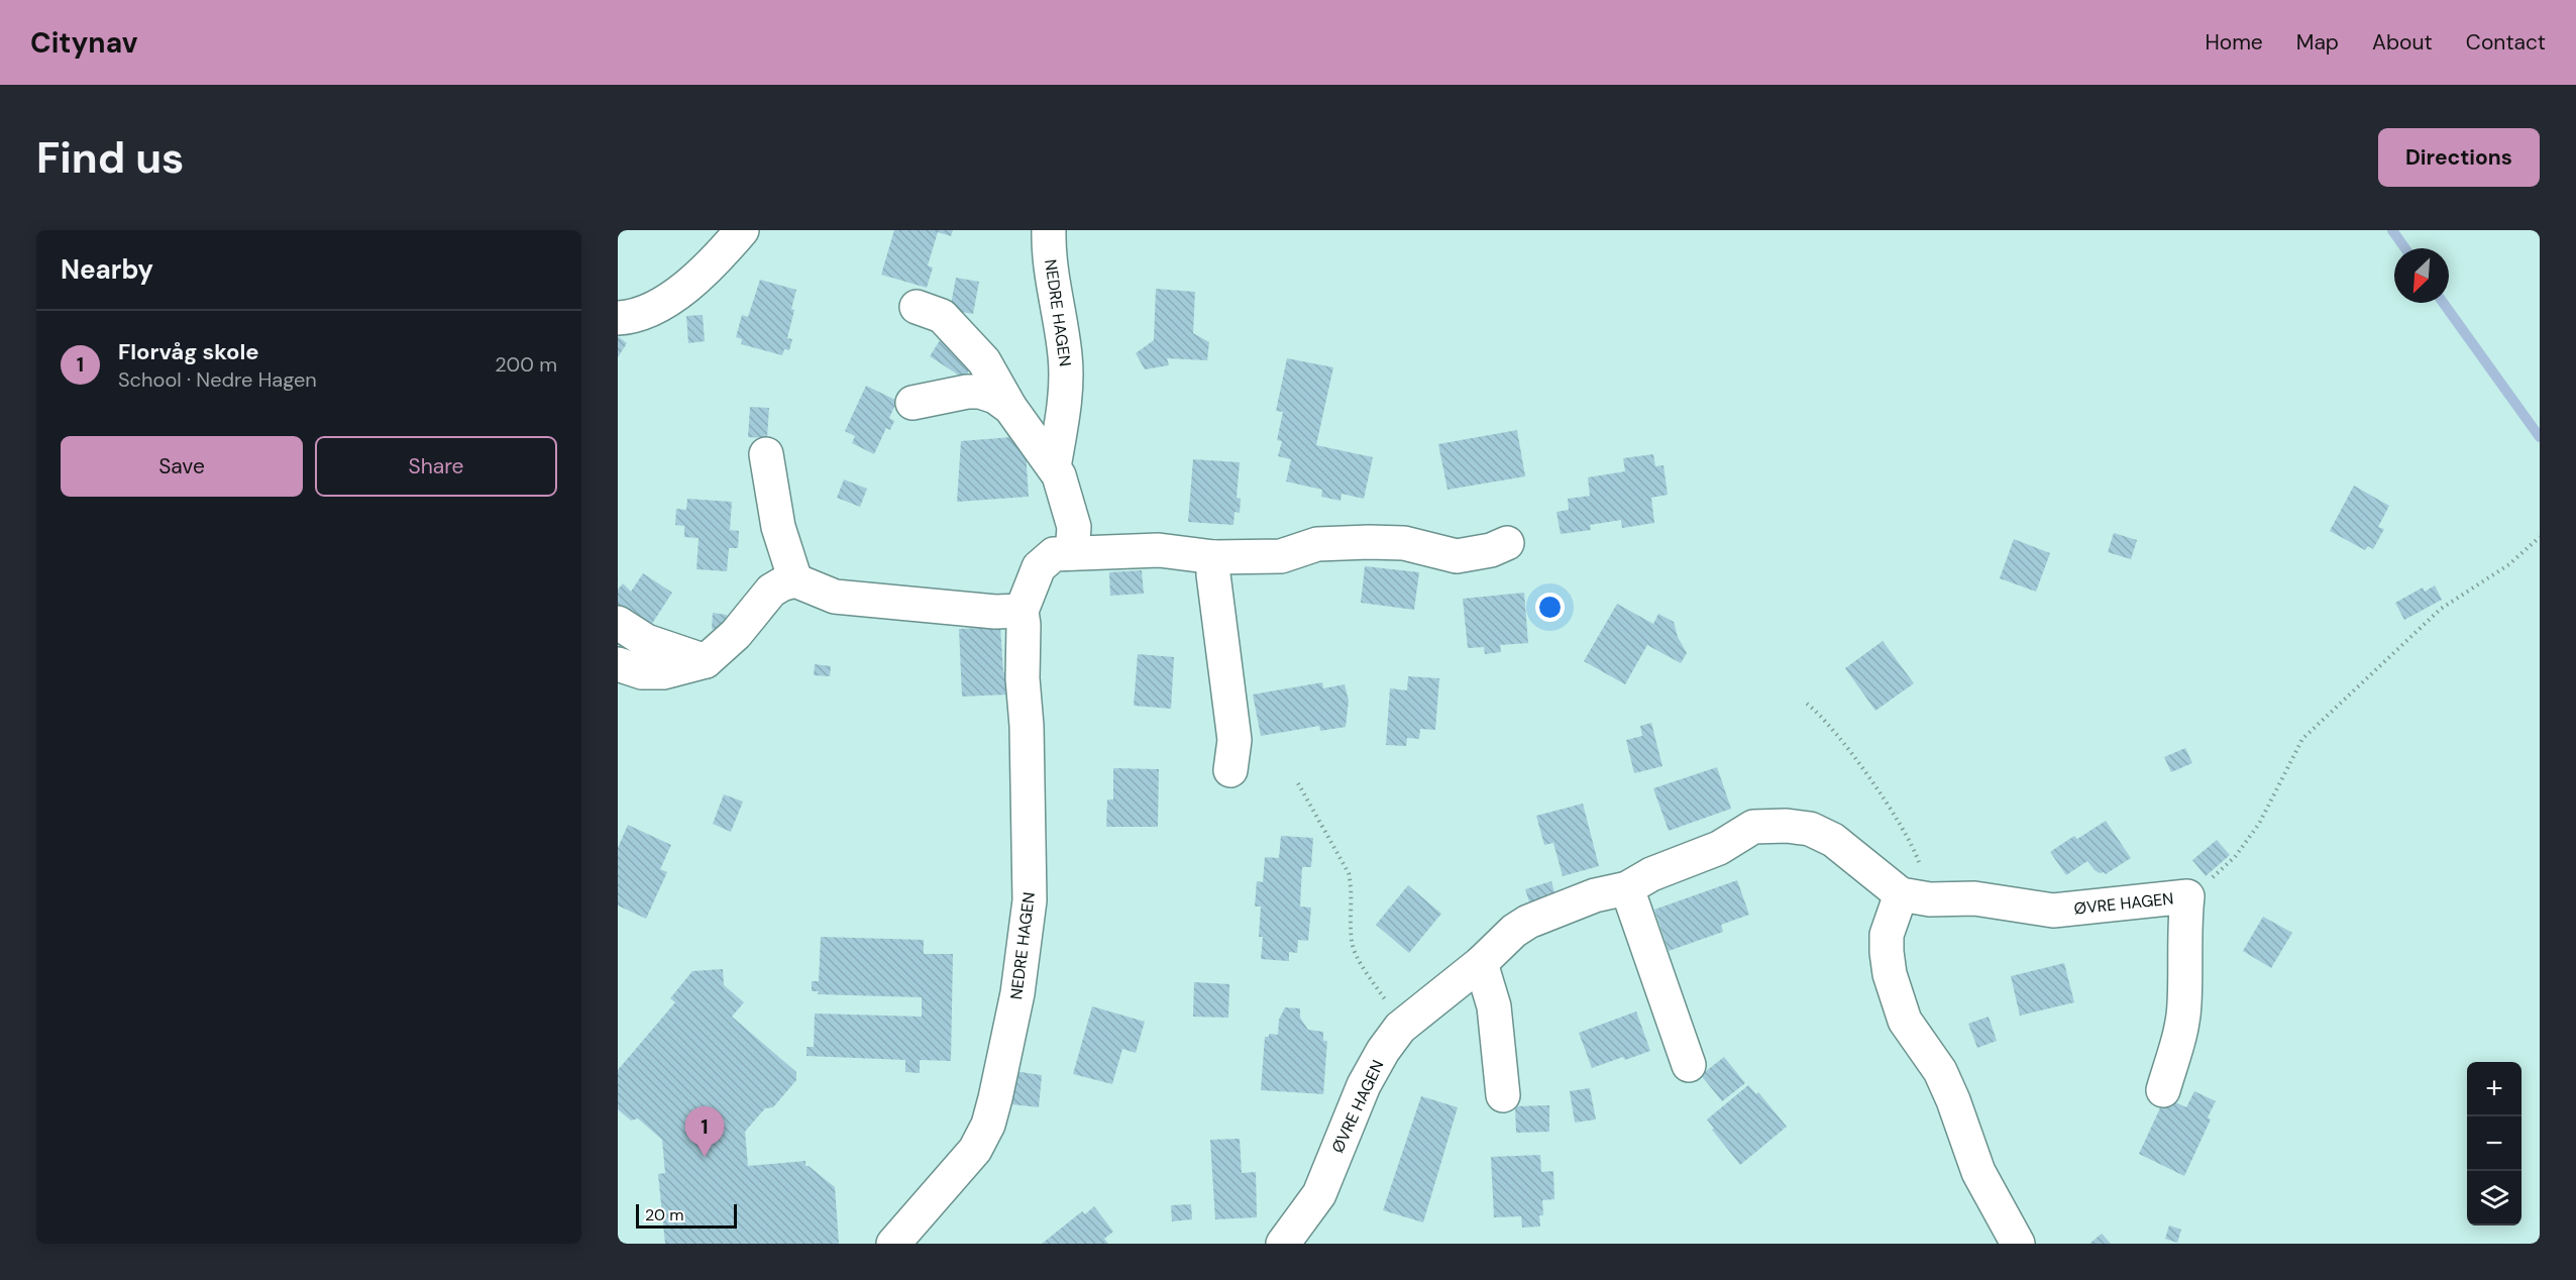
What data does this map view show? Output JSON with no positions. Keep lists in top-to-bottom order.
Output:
{
  "streets": {
    "street": ["NEDRE HAGEN", "ØVRE HAGEN"]
  },
  "scale_bar": "20 m",
  "north": "bottom left",
  "page": {
    "header": "Citynav",
    "nav": [
      "Home",
      "Map",
      "About",
      "Contact"
    ],
    "buttons": [
      "Directions",
      ["Save", "Share"]
    ],
    "title": "Find us",
    "heading": "Nearby",
    "list": [
      {
        "mark": "1",
        "name": "Florvåg skole",
        "note": "School · Nedre Hagen",
        "value": "200 m"
      }
    ],
    "map_buttons": ["+", "−"],
    "pins": "1",
    "scale": "20 m"
  }
}
